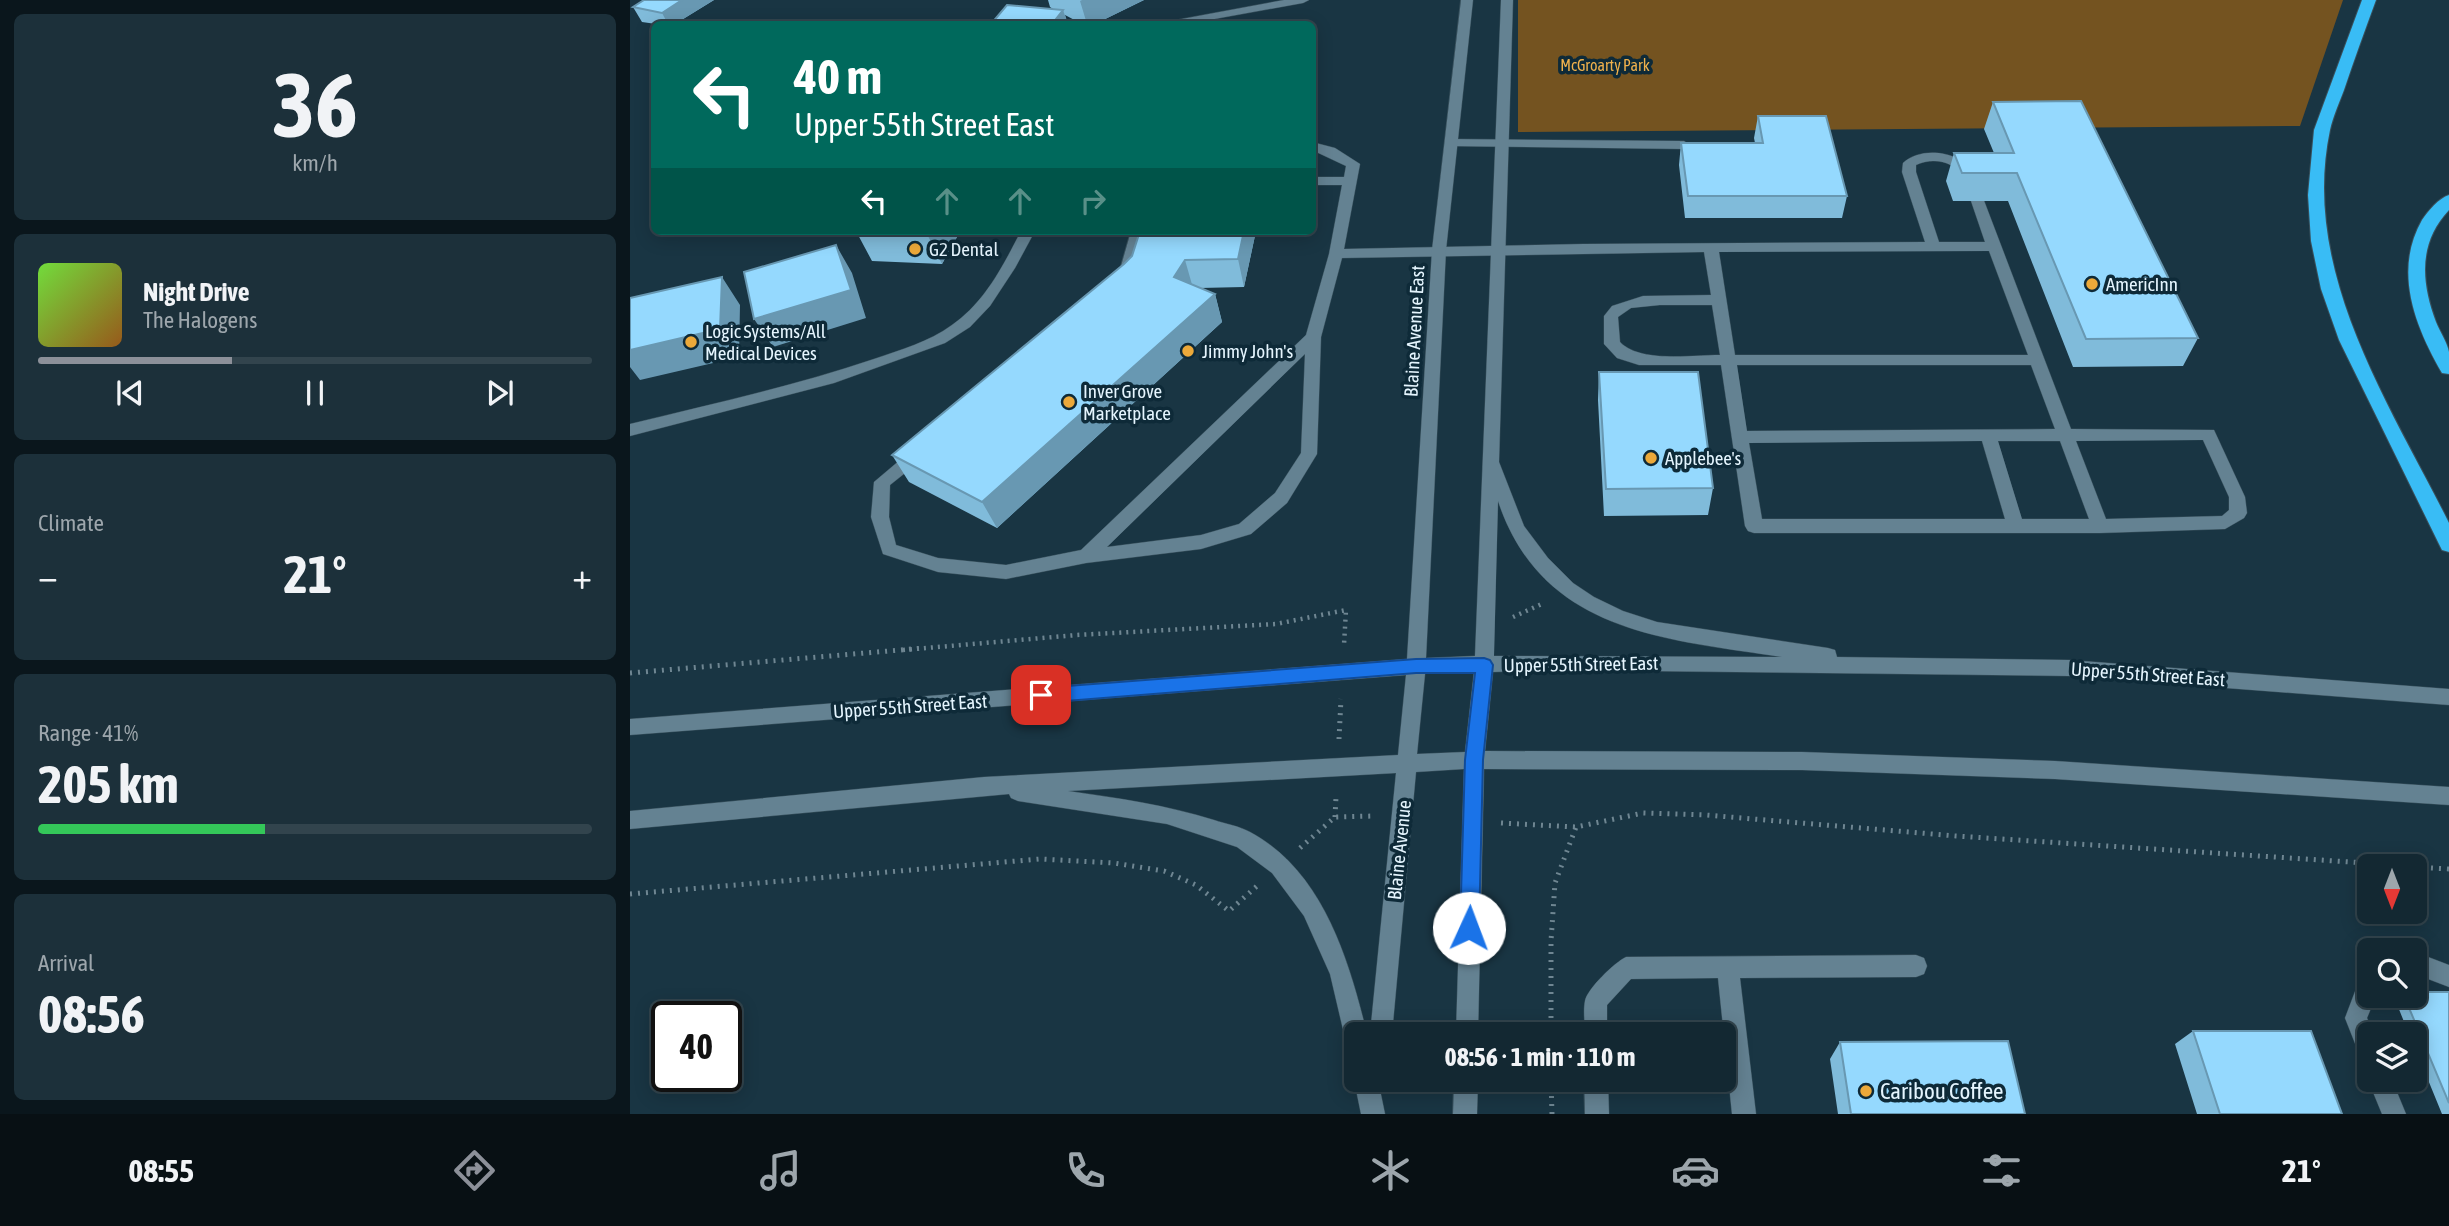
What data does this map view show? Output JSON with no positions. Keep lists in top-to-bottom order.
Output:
{
  "streets": {
    "street": ["Blaine Avenue East", "Upper 55th Street East", "Blaine Avenue"]
  },
  "crossings": [
    ["Blaine Avenue East", "Upper 55th Street East"],
    ["Blaine Avenue East", "Blaine Avenue"],
    ["Upper 55th Street East", "Blaine Avenue"]
  ],
  "parks": ["McGroarty Park"],
  "places": [
    "G2 Dental",
    "AmericInn",
    "Logic Systems/All Medical Devices",
    "Jimmy John's",
    "Inver Grove Marketplace",
    "Applebee's",
    "Caribou Coffee"
  ],
  "north": "bottom",
  "page": {
    "tile": [
      ["36", "km/h"],
      "Climate",
      ["Range · 41%", "205 km"],
      ["Arrival", "08:56"]
    ],
    "turn": ["40 m", "Upper 55th Street East"],
    "song": ["Night Drive", "The Halogens"],
    "heat": ["−", "21°", "+"],
    "limit": "40",
    "trip": "08:56 · 1 min · 110 m",
    "tabs": ["08:55", "21°"]
  }
}
